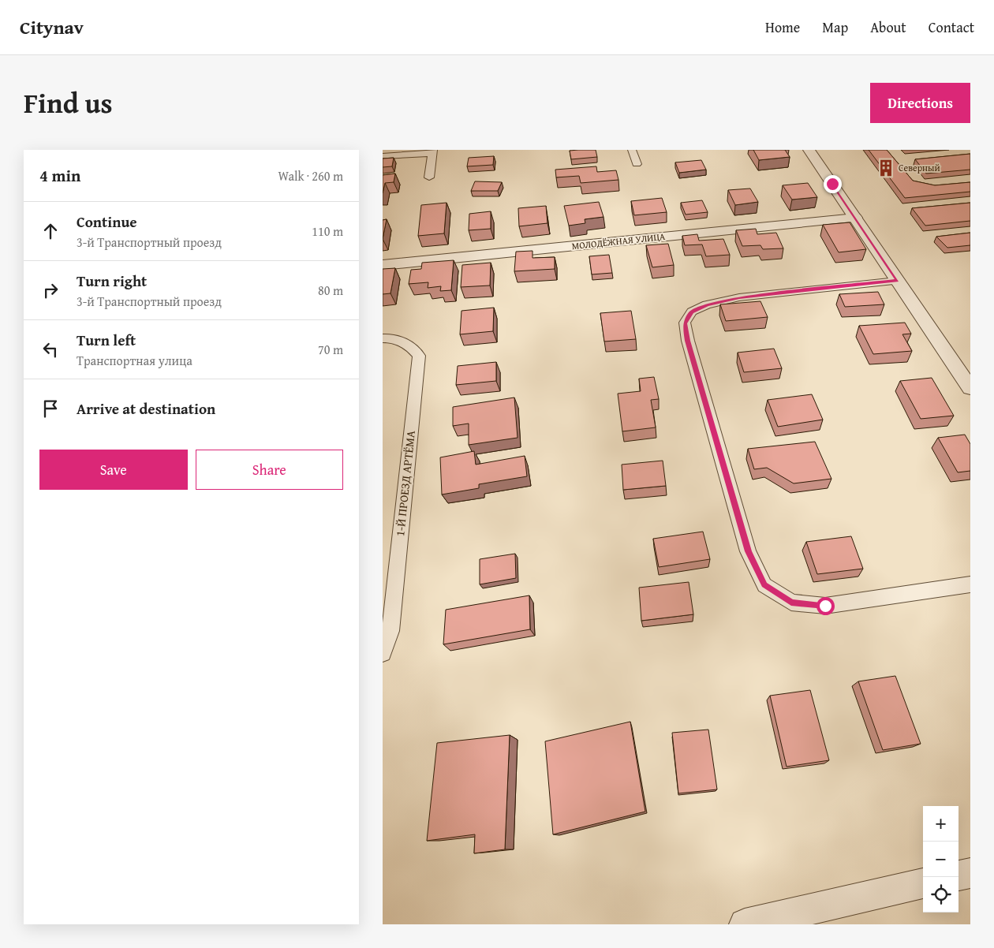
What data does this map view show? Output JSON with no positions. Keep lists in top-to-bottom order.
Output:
{
  "streets": {
    "street": ["МОЛОДЁЖНАЯ УЛИЦА"],
    "lane": ["1-Й ПРОЕЗД АРТЁМА"]
  },
  "places": {
    "building": ["Северный"]
  },
  "page": {
    "header": "Citynav",
    "nav": [
      "Home",
      "Map",
      "About",
      "Contact"
    ],
    "title": "Find us",
    "buttons": [
      "Directions",
      ["Save", "Share"]
    ],
    "heading": ["4 min", "Walk · 260 m"],
    "list": [
      ["Continue", "3-й Транспортный проезд", "110 m"],
      ["Turn right", "3-й Транспортный проезд", "80 m"],
      ["Turn left", "Транспортная улица", "70 m"],
      "Arrive at destination"
    ],
    "map_buttons": ["+", "−"]
  }
}
